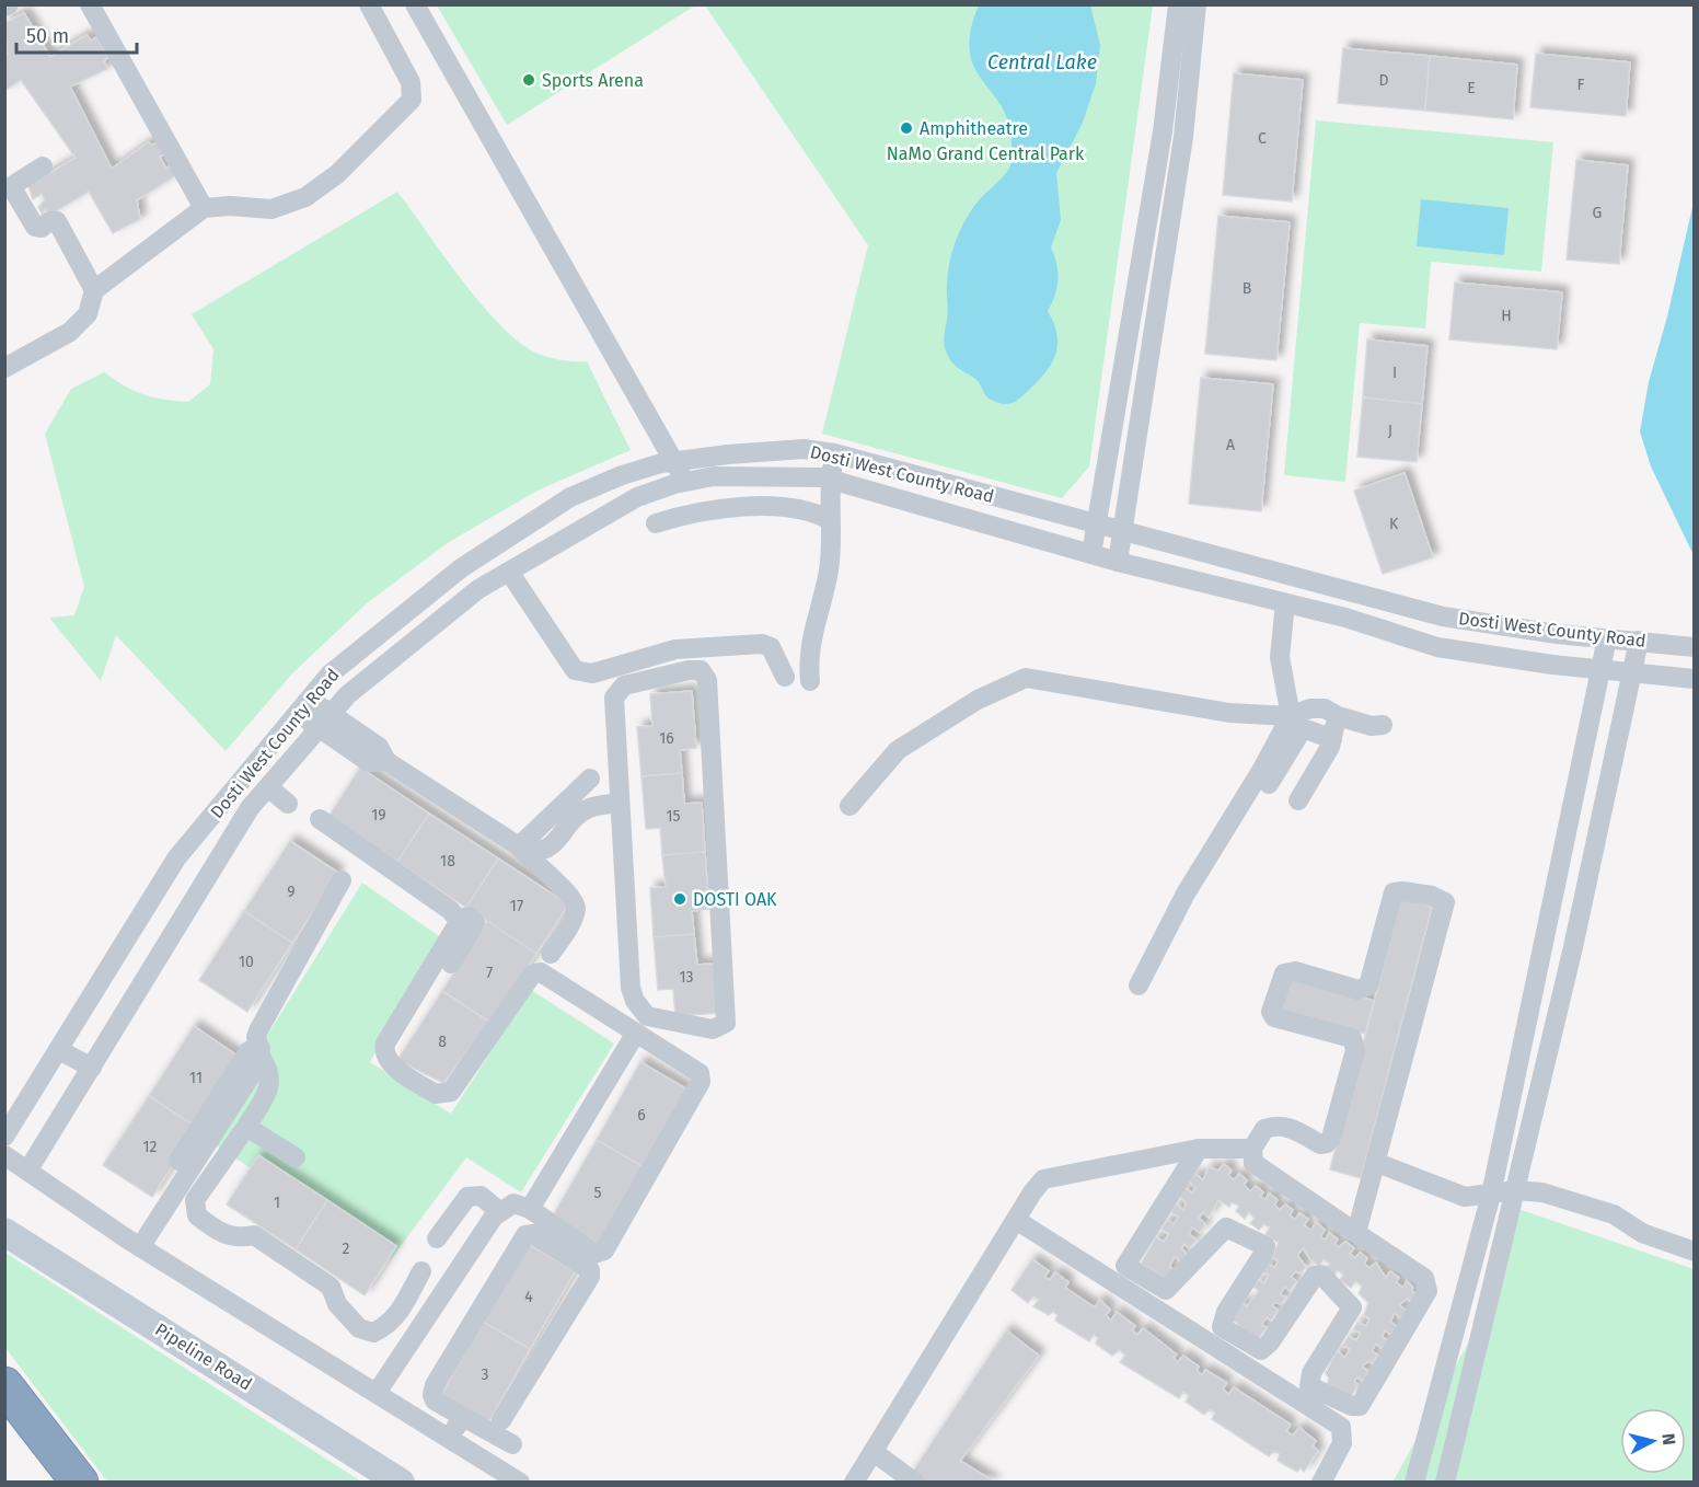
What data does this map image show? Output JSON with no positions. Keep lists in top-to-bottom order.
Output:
{
  "streets": {
    "street": ["Dosti West County Road", "Pipeline Road"]
  },
  "water": ["Central Lake"],
  "parks": ["NaMo Grand Central Park"],
  "places": ["Sports Arena", "Amphitheatre", "DOSTI OAK"],
  "house_numbers": [
    "D",
    "F",
    "E",
    "C",
    "G",
    "B",
    "H",
    "I",
    "J",
    "A",
    "K",
    "16",
    "19",
    "15",
    "18",
    "9",
    "17",
    "10",
    "7",
    "13",
    "8",
    "11",
    "6",
    "12",
    "5",
    "1",
    "2",
    "4",
    "3"
  ],
  "scale_bar": "50 m",
  "north": "right"
}
